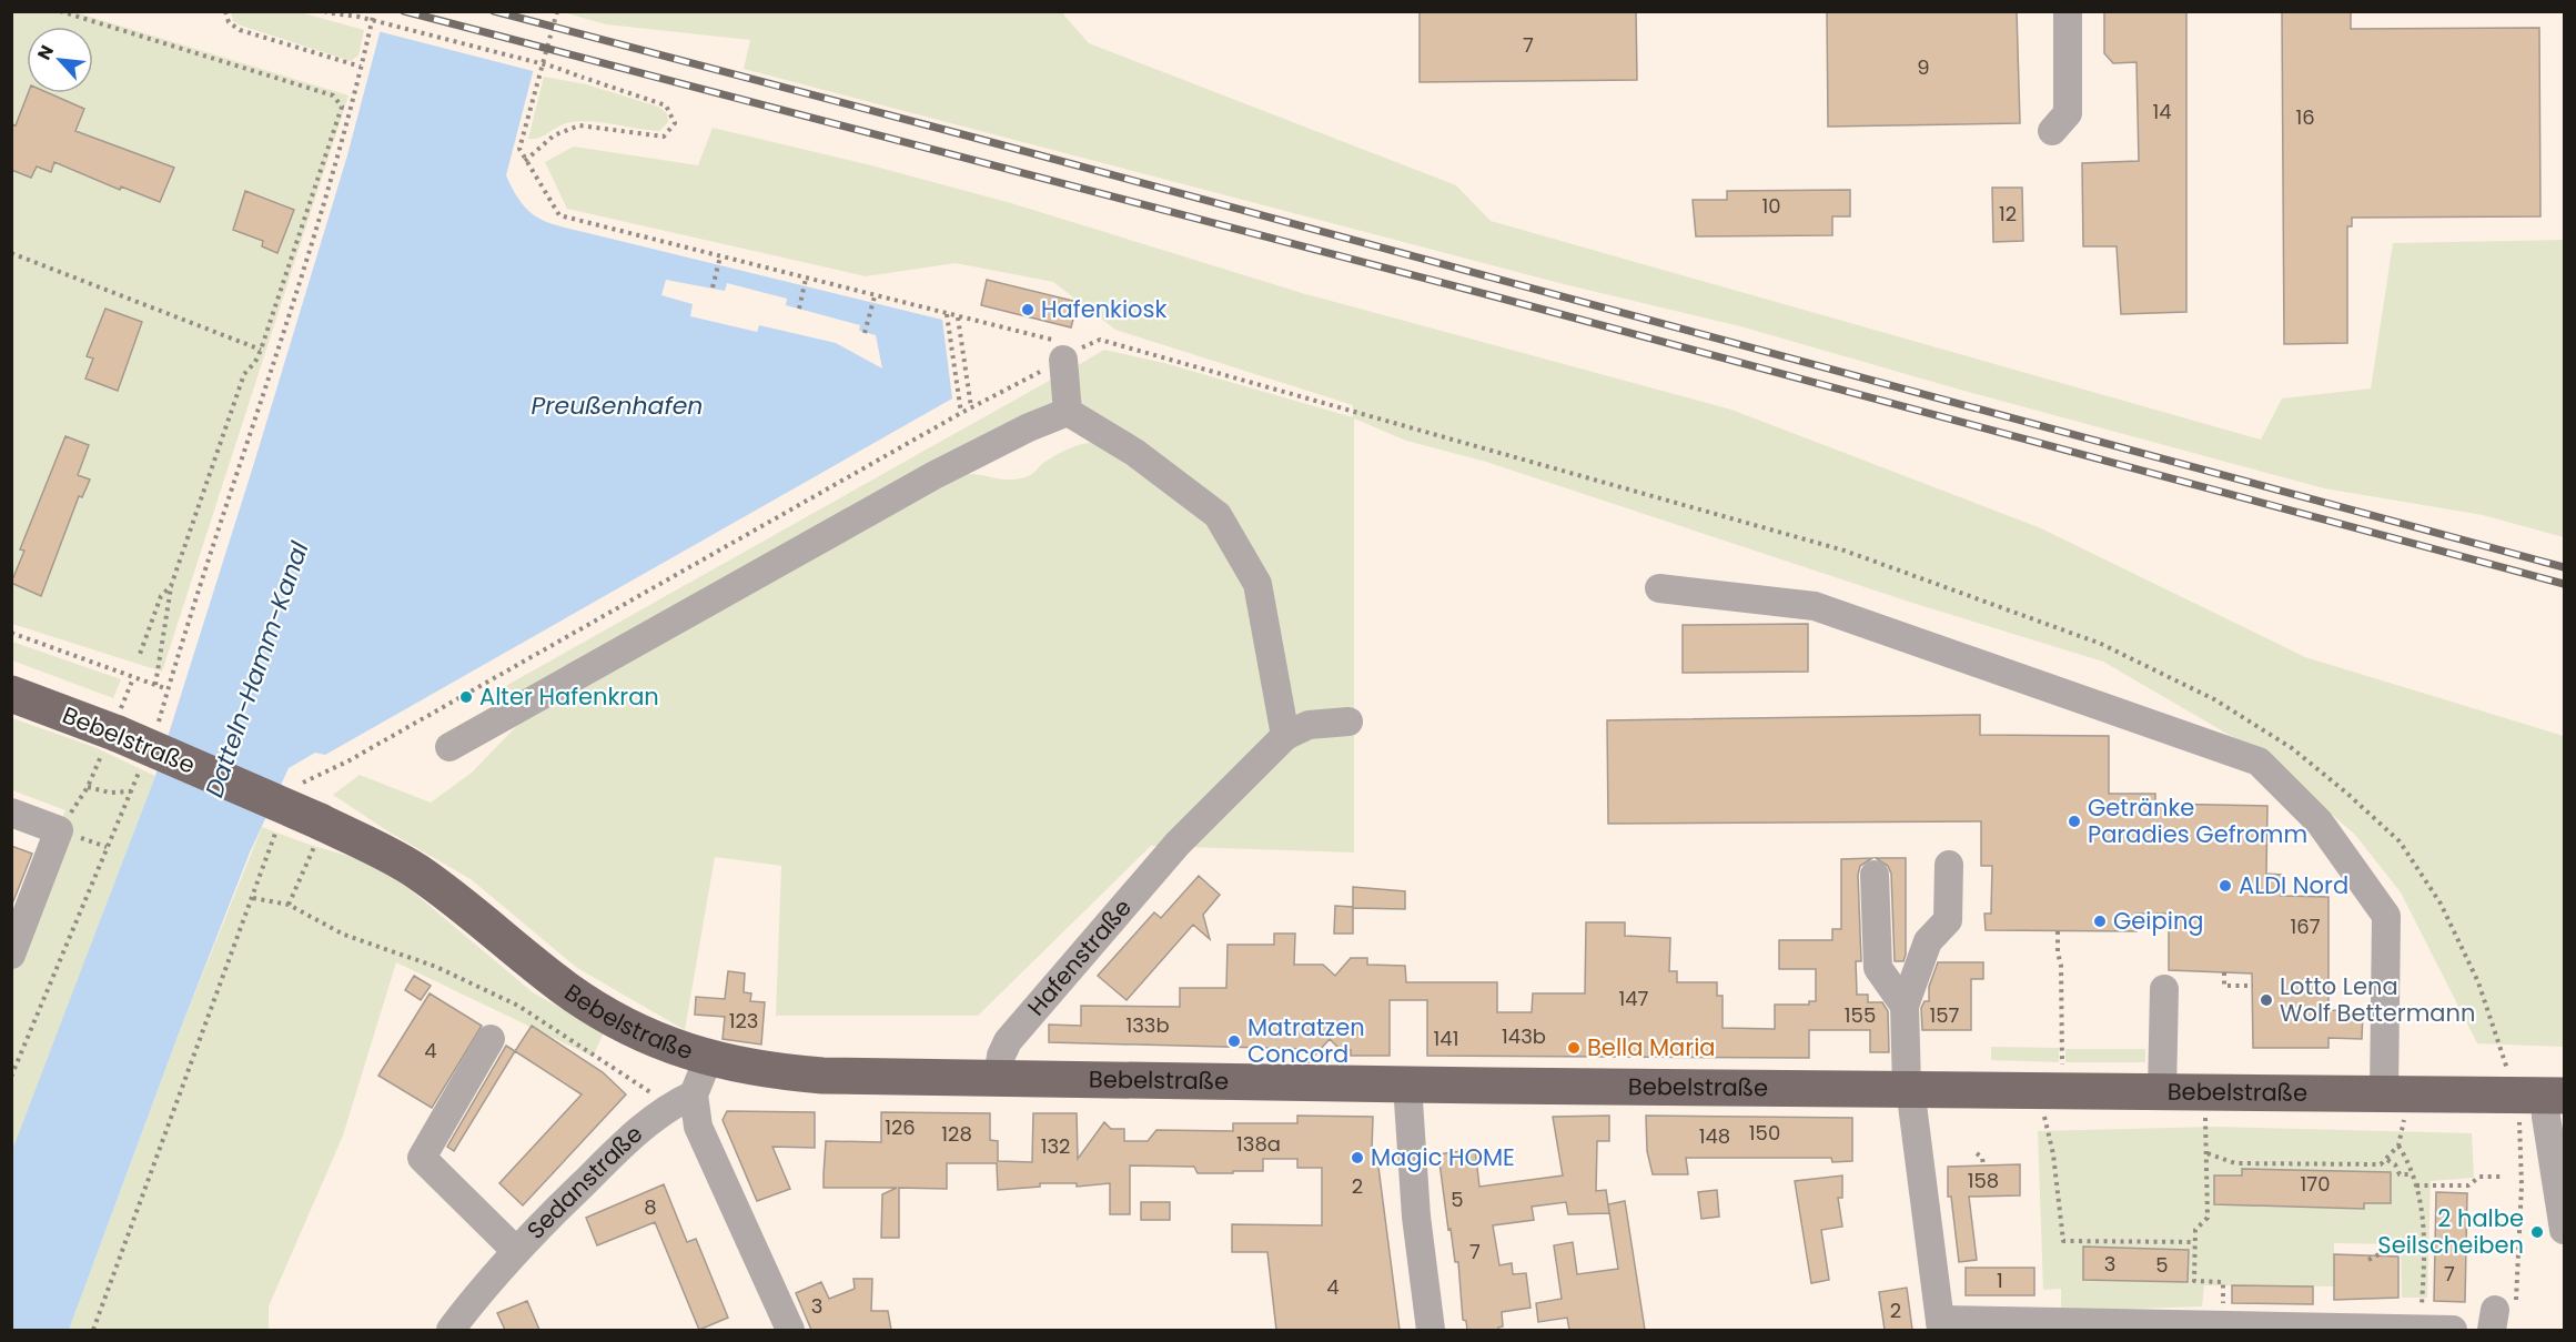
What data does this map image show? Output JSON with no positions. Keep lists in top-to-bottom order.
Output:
{
  "streets": {
    "main road": ["Bebelstraße"],
    "street": ["Hafenstraße", "Sedanstraße"]
  },
  "crossings": [
    ["Bebelstraße", "Hafenstraße"]
  ],
  "water": ["Preußenhafen", "Datteln-Hamm-Kanal"],
  "places": [
    "Hafenkiosk",
    "Alter Hafenkran",
    "Getränke Paradies Gefromm",
    "ALDI Nord",
    "Geiping",
    "Lotto Lena Wolf Bettermann",
    "Matratzen Concord",
    "Bella Maria",
    "Magic HOME",
    "2 halbe Seilscheiben"
  ],
  "house_numbers": [
    "7",
    "9",
    "14",
    "16",
    "10",
    "12",
    "167",
    "147",
    "155",
    "157",
    "123",
    "133b",
    "143b",
    "141",
    "4",
    "126",
    "150",
    "128",
    "148",
    "138a",
    "132",
    "158",
    "170",
    "2",
    "5",
    "8",
    "7",
    "3",
    "5",
    "7",
    "1",
    "4",
    "3",
    "2"
  ],
  "north": "top left"
}
